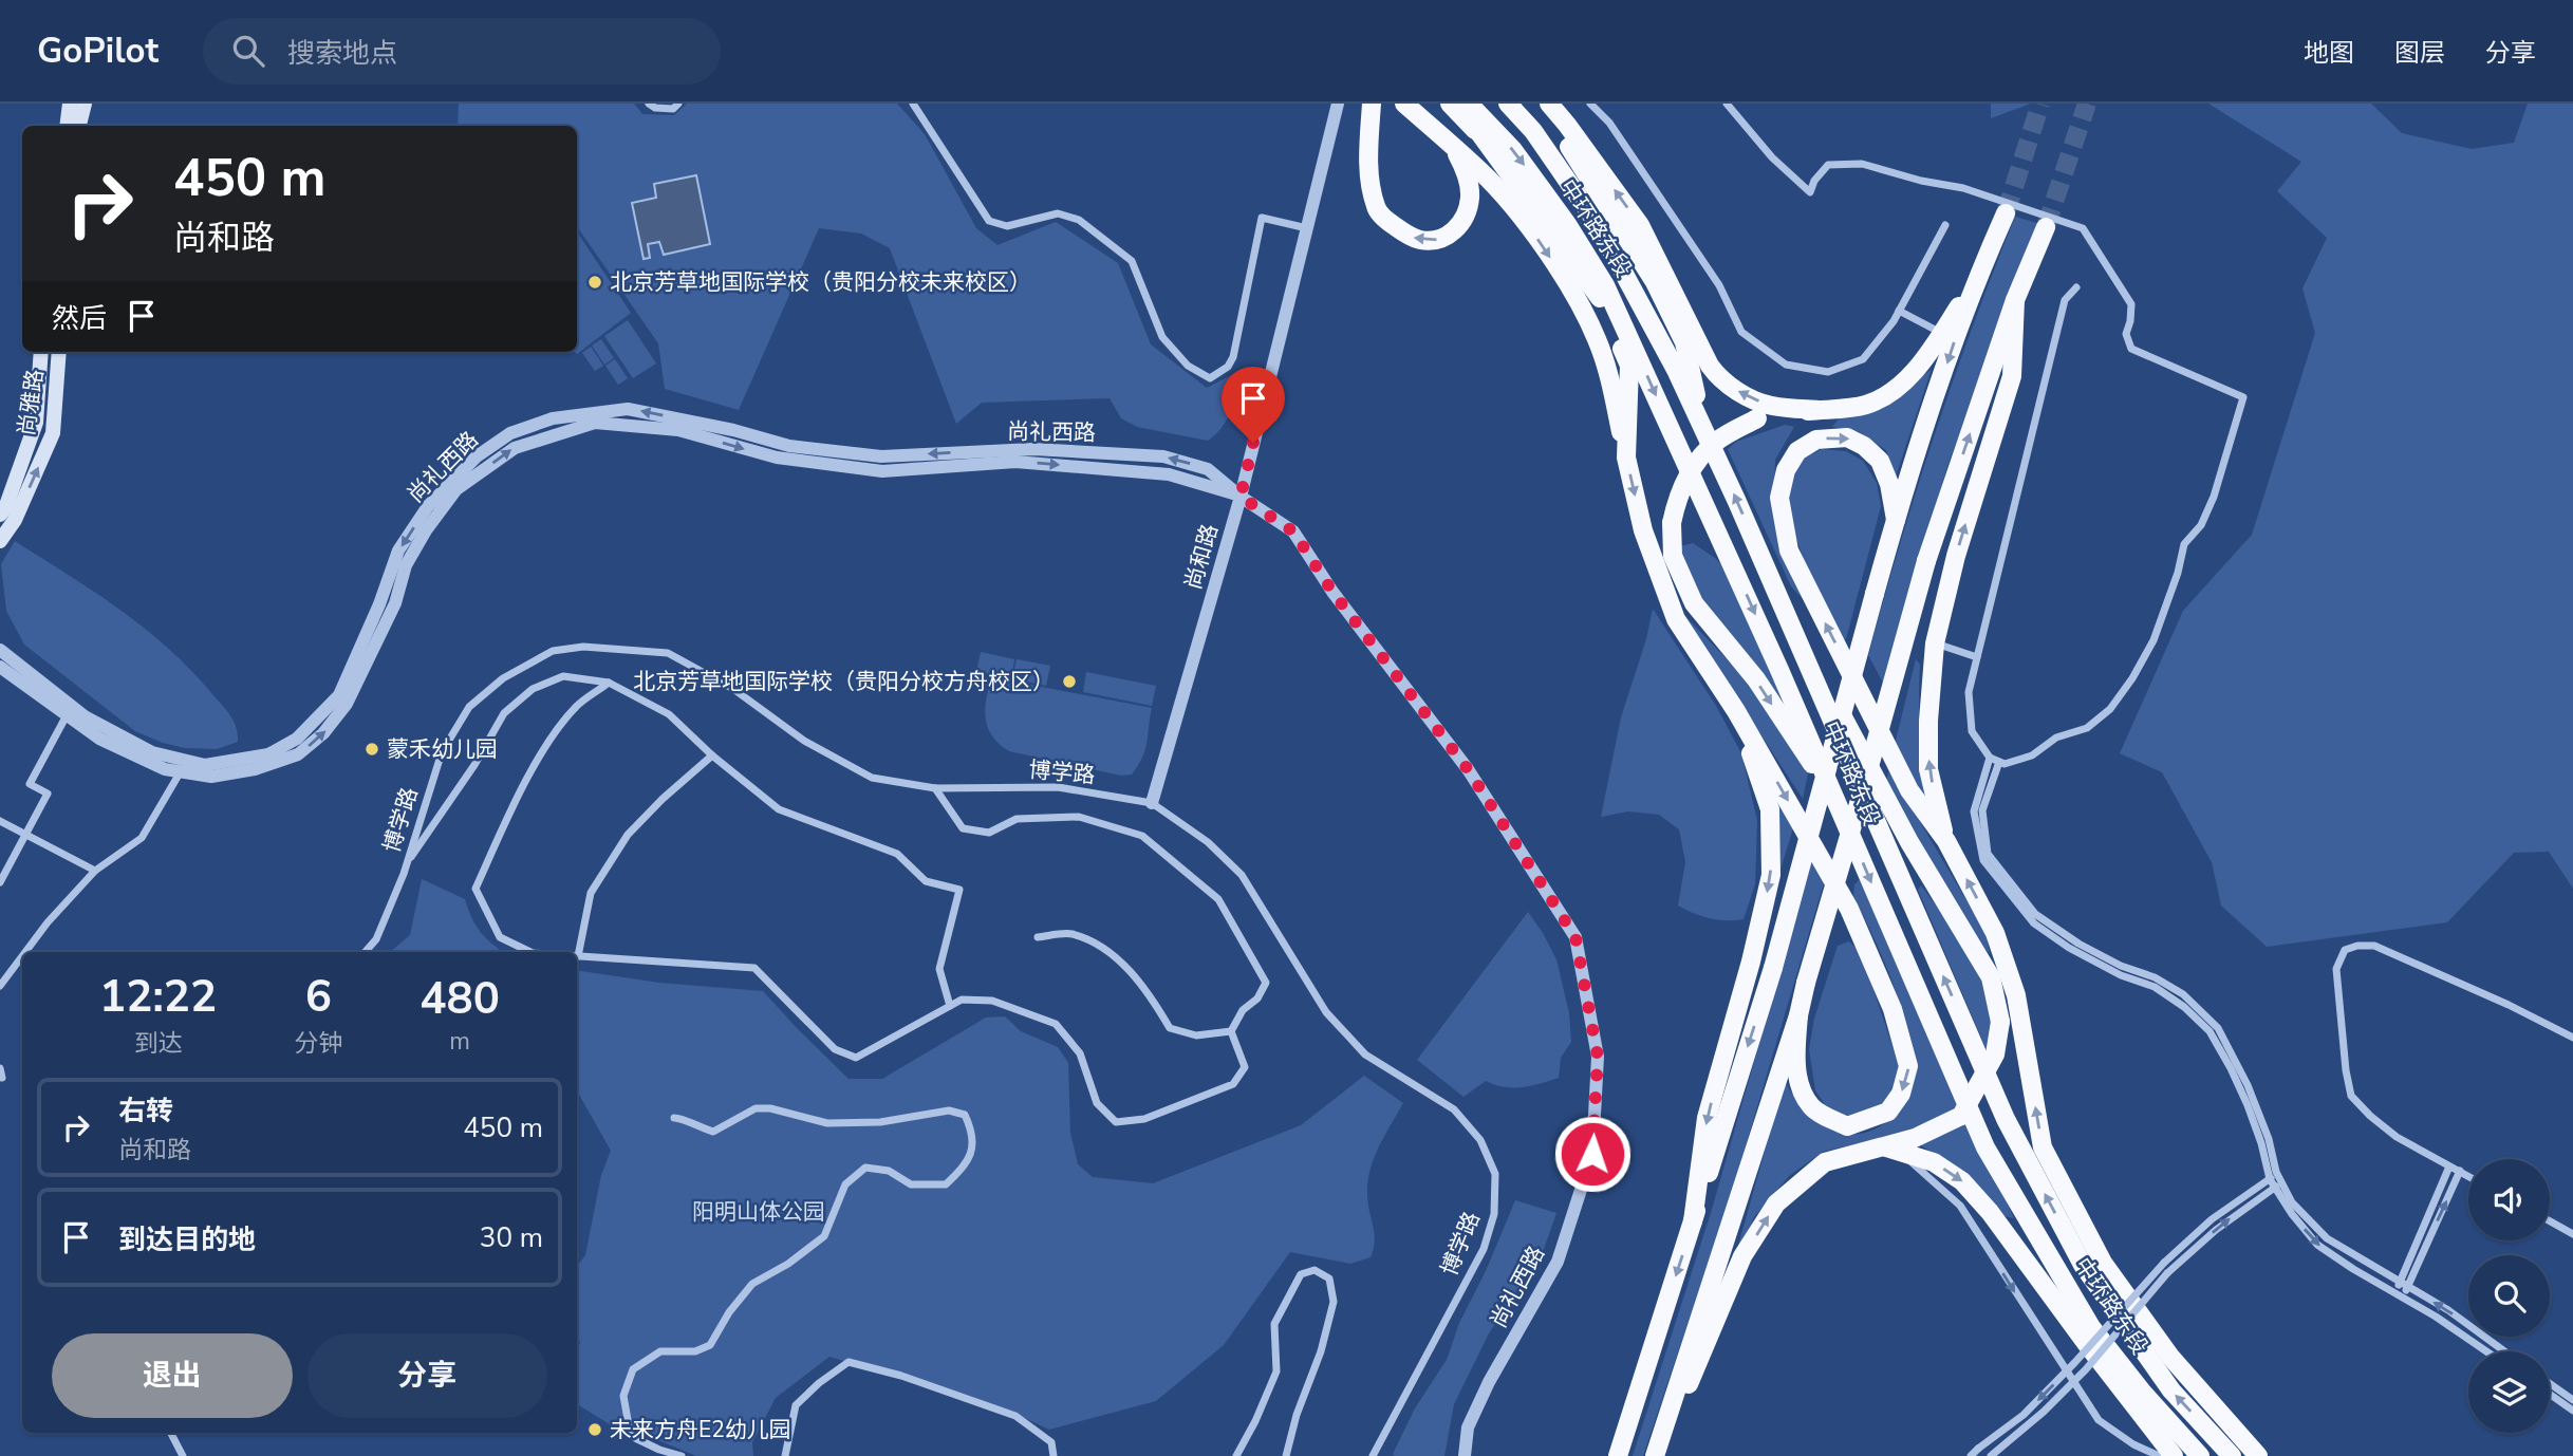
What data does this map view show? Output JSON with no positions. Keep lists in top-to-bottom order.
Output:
{
  "streets": {
    "highway": ["中环路东段"],
    "main road": ["尚雅路"],
    "street": ["尚礼西路", "尚和路", "博学路"]
  },
  "crossings": [
    ["尚礼西路", "尚和路"],
    ["尚和路", "博学路"]
  ],
  "parks": ["阳明山体公园"],
  "places": [
    "北京芳草地国际学校（贵阳分校未来校区）",
    "北京芳草地国际学校（贵阳分校方舟校区）",
    "蒙禾幼儿园",
    "未来方舟E2幼儿园"
  ],
  "page": {
    "header": "GoPilot",
    "search": "搜索地点",
    "nav": ["地图", "图层", "分享"],
    "turn": ["450 m", "尚和路"],
    "then": "然后",
    "eta": [
      "12:22",
      "到达",
      "6",
      "分钟",
      "480",
      "m"
    ],
    "list": [
      {
        "name": "右转",
        "note": "尚和路",
        "value": "450 m"
      },
      {
        "name": "到达目的地",
        "value": "30 m"
      }
    ],
    "buttons": ["退出", "分享"]
  }
}
